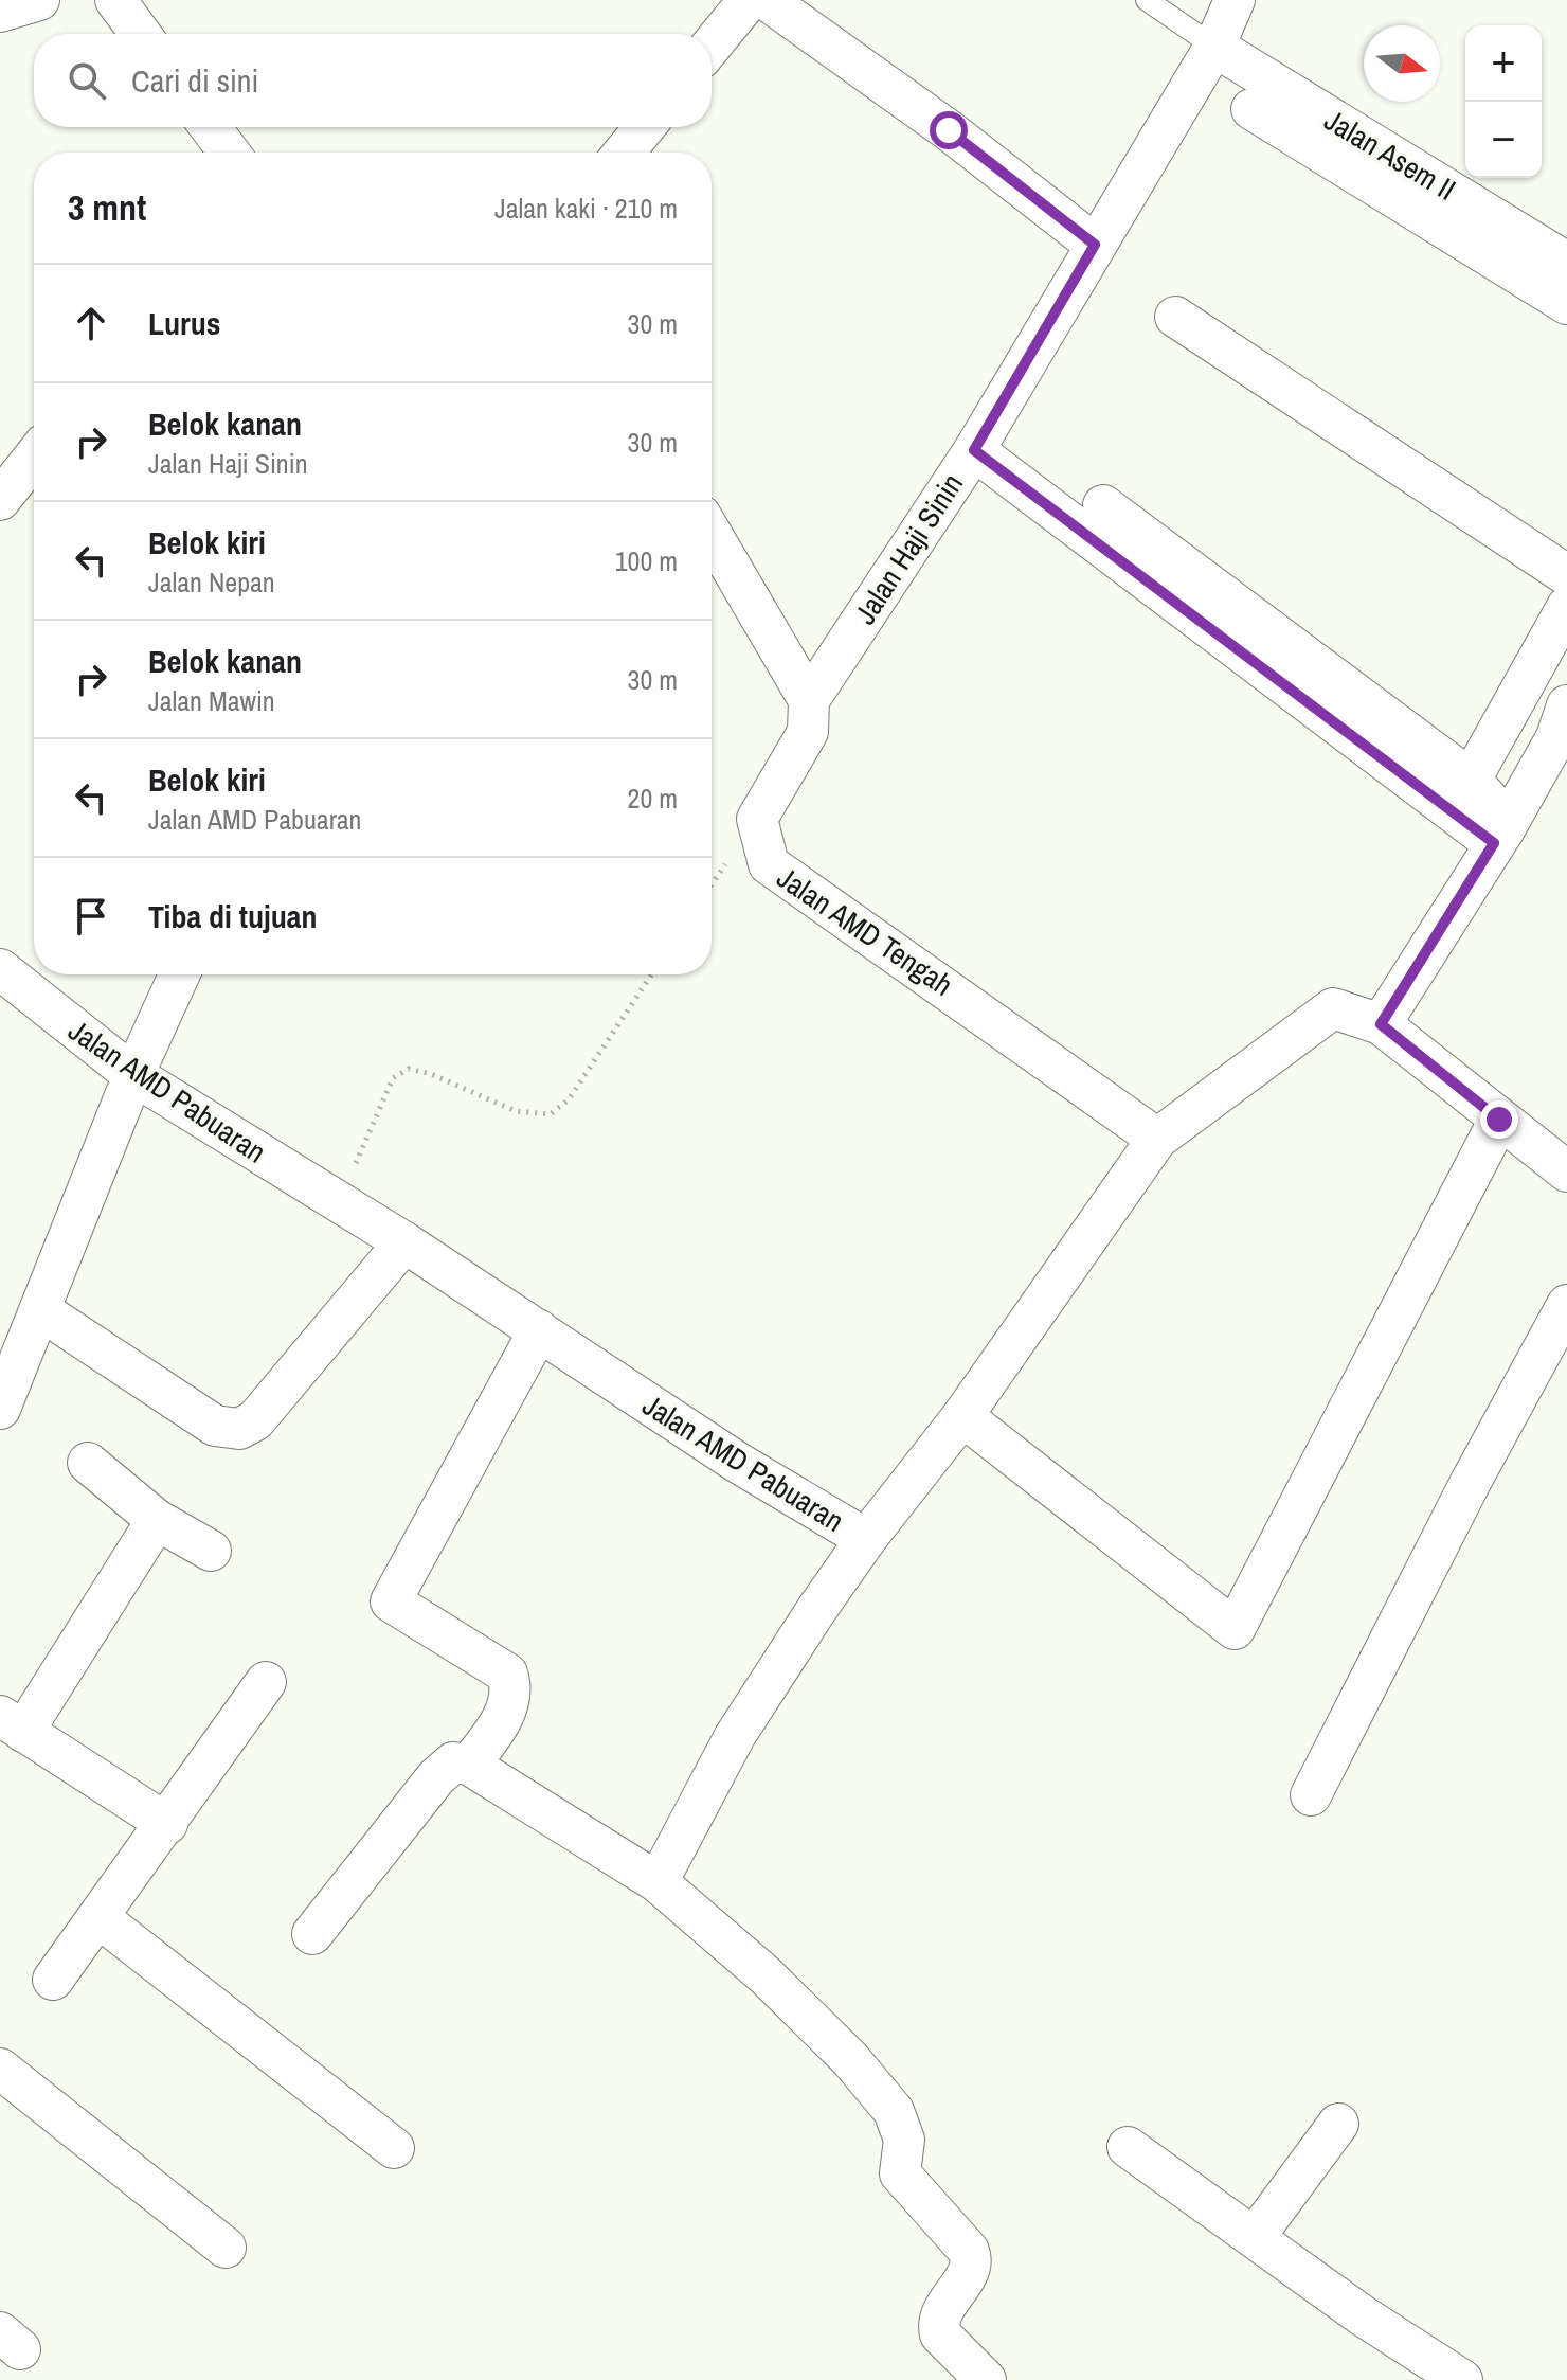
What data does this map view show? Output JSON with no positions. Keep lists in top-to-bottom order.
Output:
{
  "streets": {
    "street": [
      "Jalan Asem II",
      "Jalan Haji Sinin",
      "Jalan AMD Tengah",
      "Jalan AMD Pabuaran"
    ]
  },
  "crossings": [
    ["Jalan Asem II", "Jalan Haji Sinin"],
    ["Jalan Haji Sinin", "Jalan AMD Tengah"],
    ["Jalan AMD Tengah", "Jalan AMD Pabuaran"]
  ],
  "north": "right",
  "page": {
    "map_buttons": ["+", "−"],
    "search": "Cari di sini",
    "heading": ["3 mnt", "Jalan kaki · 210 m"],
    "list": [
      ["Lurus", "30 m"],
      ["Belok kanan", "Jalan Haji Sinin", "30 m"],
      ["Belok kiri", "Jalan Nepan", "100 m"],
      ["Belok kanan", "Jalan Mawin", "30 m"],
      ["Belok kiri", "Jalan AMD Pabuaran", "20 m"],
      "Tiba di tujuan"
    ]
  }
}
